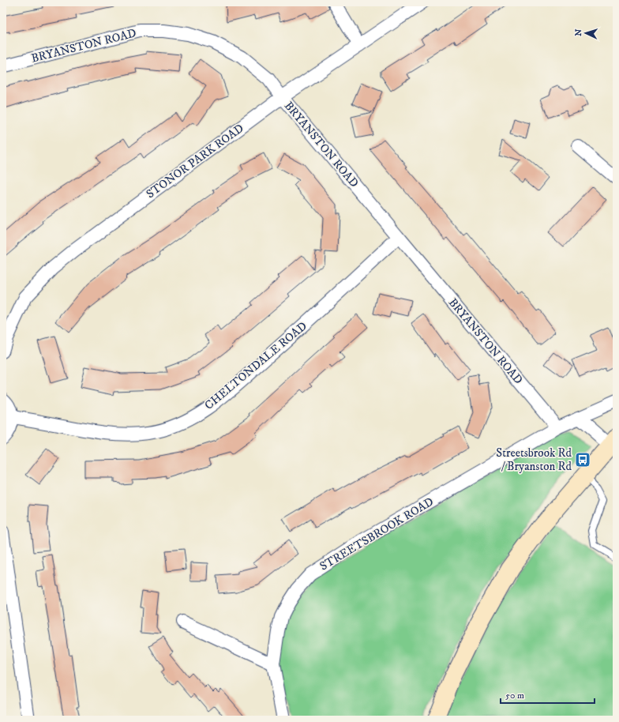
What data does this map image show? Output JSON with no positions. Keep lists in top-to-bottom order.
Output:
{
  "streets": {
    "street": [
      "BRYANSTON ROAD",
      "STONOR PARK ROAD",
      "CHELTONDALE ROAD",
      "STREETSBROOK ROAD"
    ]
  },
  "crossings": [
    ["BRYANSTON ROAD", "STONOR PARK ROAD"],
    ["BRYANSTON ROAD", "CHELTONDALE ROAD"],
    ["BRYANSTON ROAD", "STREETSBROOK ROAD"]
  ],
  "places": {
    "bus stop": ["Streetsbrook Rd / Bryanston Rd"]
  },
  "scale_bar": "50 m",
  "north": "left"
}
